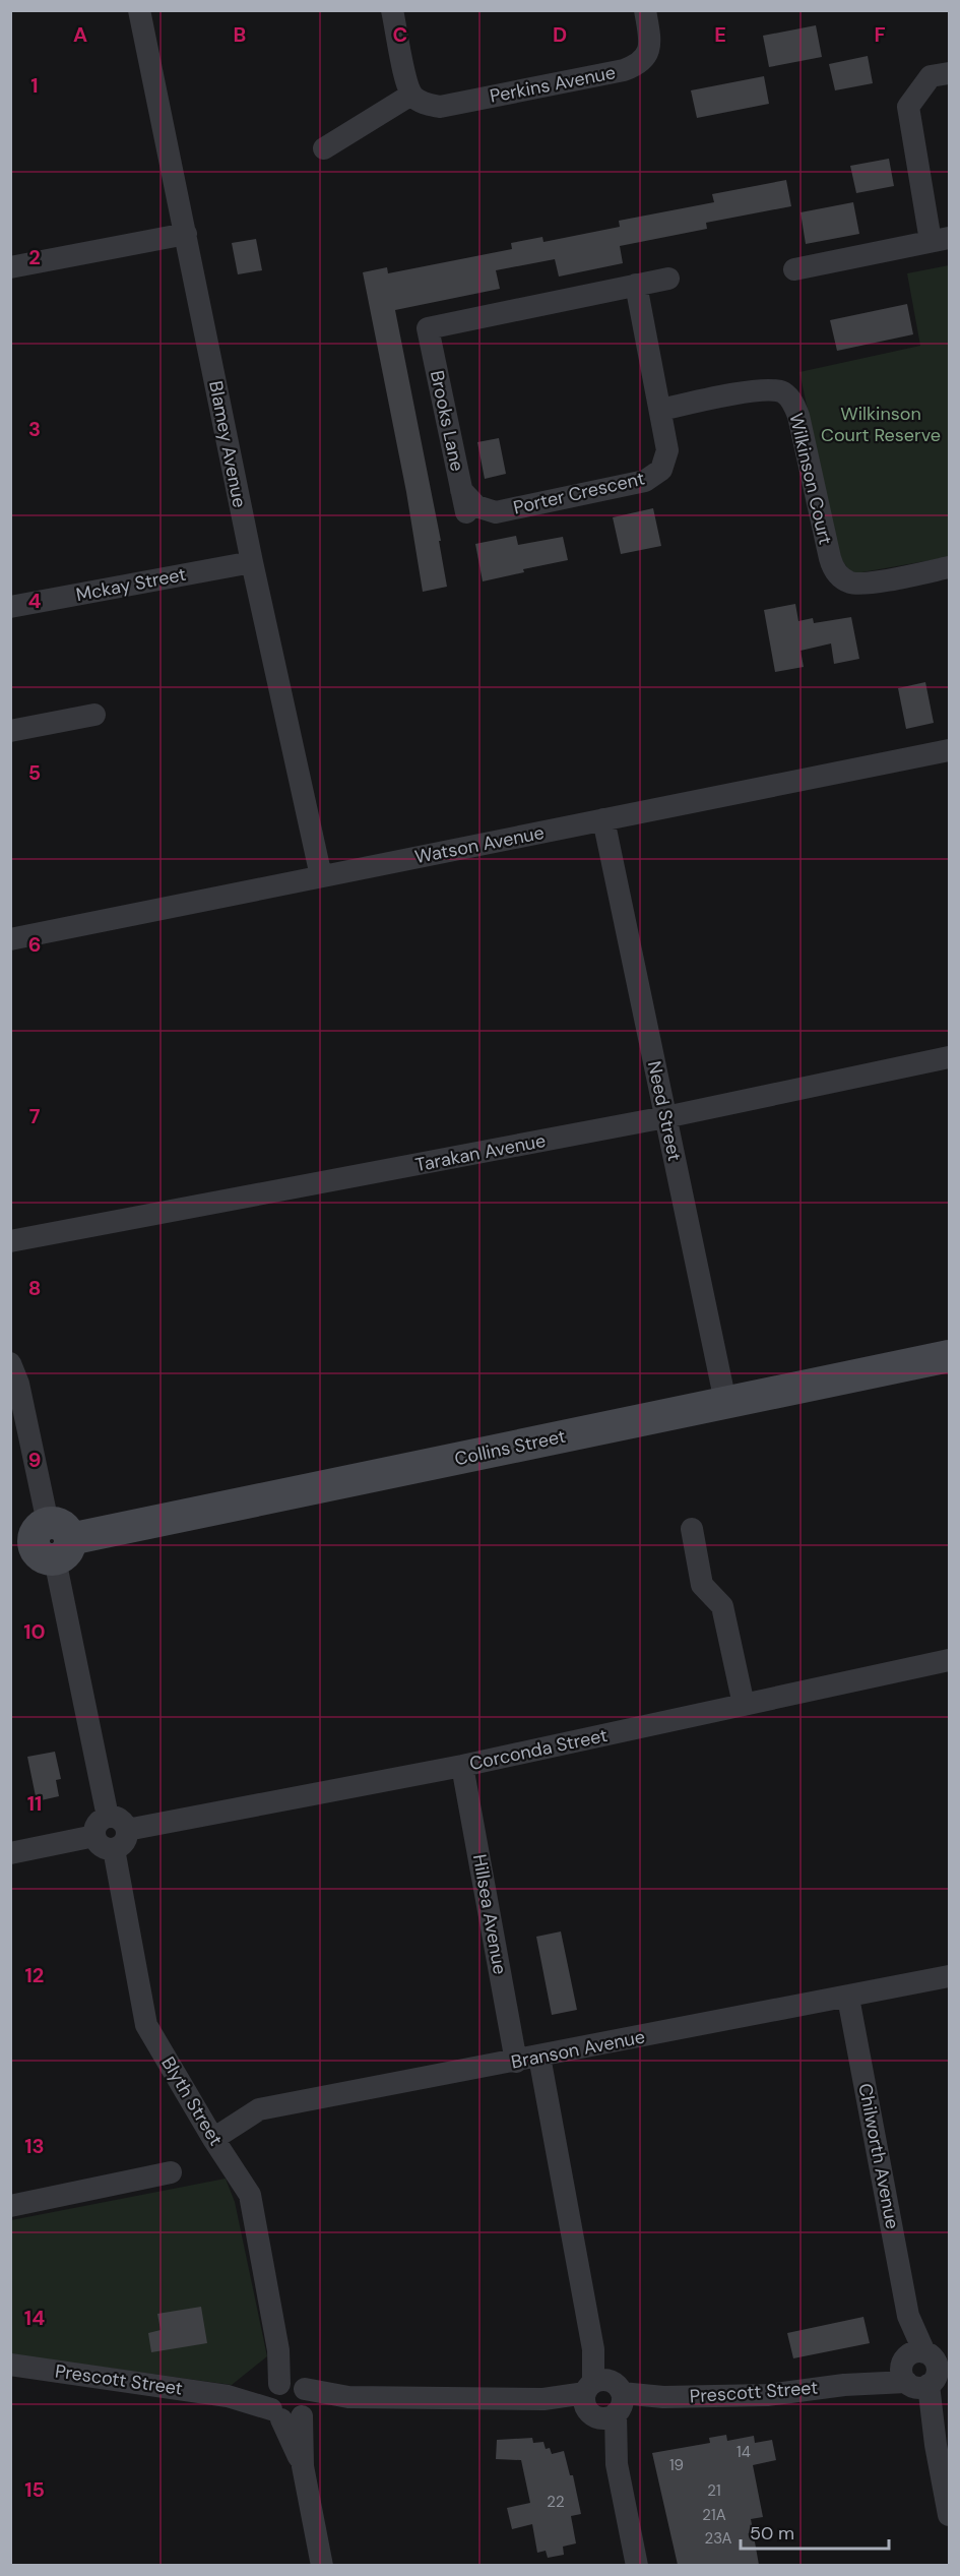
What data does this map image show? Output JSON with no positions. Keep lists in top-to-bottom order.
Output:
{
  "streets": {
    "street": [
      "Perkins Avenue",
      "Brooks Lane",
      "Blamey Avenue",
      "Wilkinson Court",
      "Porter Crescent",
      "Mckay Street",
      "Watson Avenue",
      "Need Street",
      "Tarakan Avenue",
      "Collins Street",
      "Corconda Street",
      "Hillsea Avenue",
      "Branson Avenue",
      "Blyth Street",
      "Chilworth Avenue",
      "Prescott Street"
    ]
  },
  "crossings": [
    ["Brooks Lane", "Porter Crescent"],
    ["Blamey Avenue", "Mckay Street"],
    ["Blamey Avenue", "Watson Avenue"],
    ["Wilkinson Court", "Porter Crescent"],
    ["Watson Avenue", "Need Street"],
    ["Need Street", "Tarakan Avenue"],
    ["Need Street", "Collins Street"],
    ["Corconda Street", "Hillsea Avenue"],
    ["Corconda Street", "Blyth Street"],
    ["Hillsea Avenue", "Branson Avenue"],
    ["Branson Avenue", "Blyth Street"],
    ["Branson Avenue", "Chilworth Avenue"],
    ["Blyth Street", "Prescott Street"],
    ["Chilworth Avenue", "Prescott Street"]
  ],
  "parks": ["Wilkinson Court Reserve"],
  "house_numbers": [
    "14",
    "19",
    "21",
    "22",
    "21A",
    "23A"
  ],
  "scale_bar": "50 m",
  "grid": {
    "columns": [
      "A",
      "B",
      "C",
      "D",
      "E",
      "F"
    ],
    "rows": [
      "1",
      "2",
      "3",
      "4",
      "5",
      "6",
      "7",
      "8",
      "9",
      "10",
      "11",
      "12",
      "13",
      "14",
      "15"
    ]
  }
}
